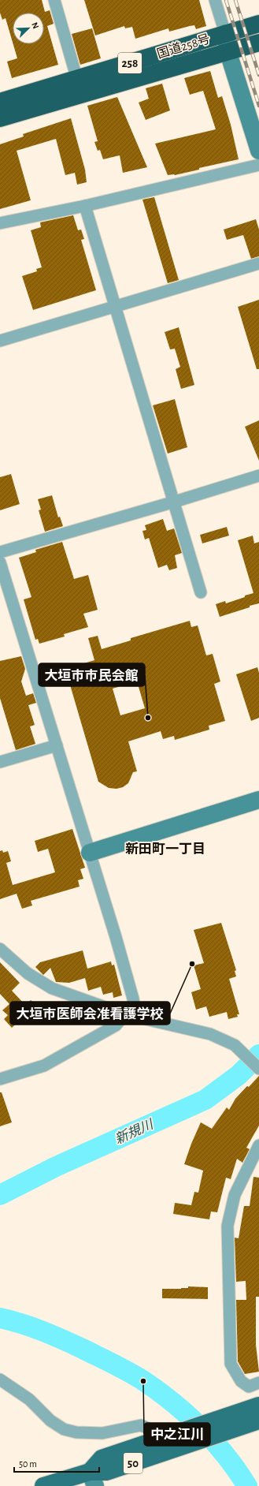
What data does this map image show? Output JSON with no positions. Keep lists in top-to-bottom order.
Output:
{
  "streets": {
    "highway": ["国道258号", "258"],
    "main road": ["50"]
  },
  "districts": ["新田町一丁目"],
  "water": ["新規川"],
  "places": ["大垣市市民会館", "大垣市医師会准看護学校", "中之江川"],
  "scale_bar": "50 m",
  "north": "top right"
}
